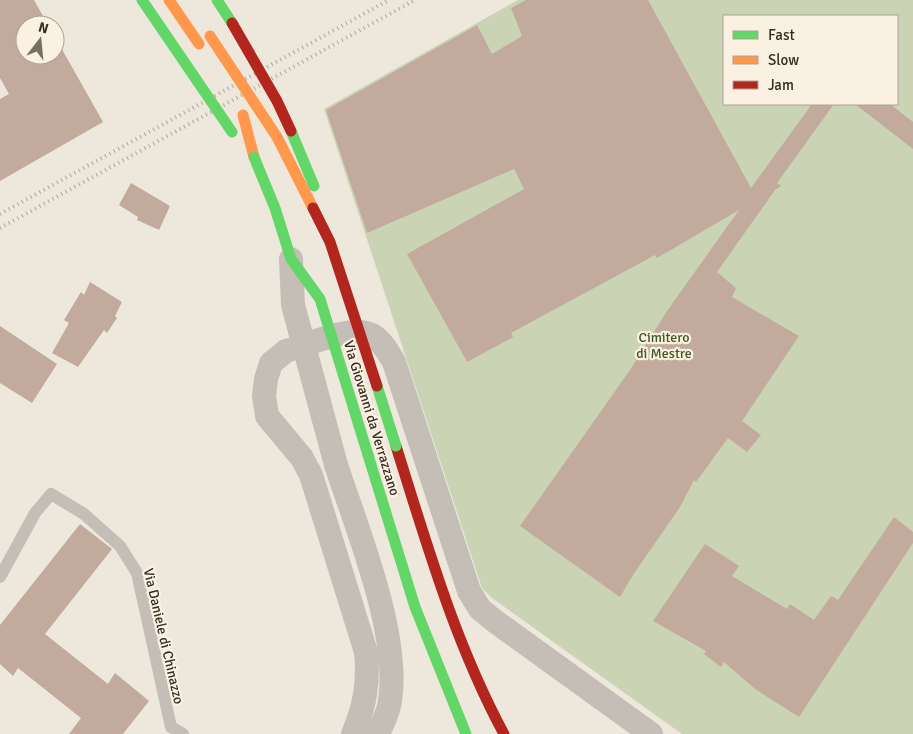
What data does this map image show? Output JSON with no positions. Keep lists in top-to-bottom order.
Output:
{
  "streets": {
    "main road": ["Via Giovanni da Verrazzano"],
    "lane": ["Via Daniele di Chinazzo"]
  },
  "parks": ["Cimitero di Mestre"],
  "legend": ["Fast", "Slow", "Jam"],
  "north": "top"
}
